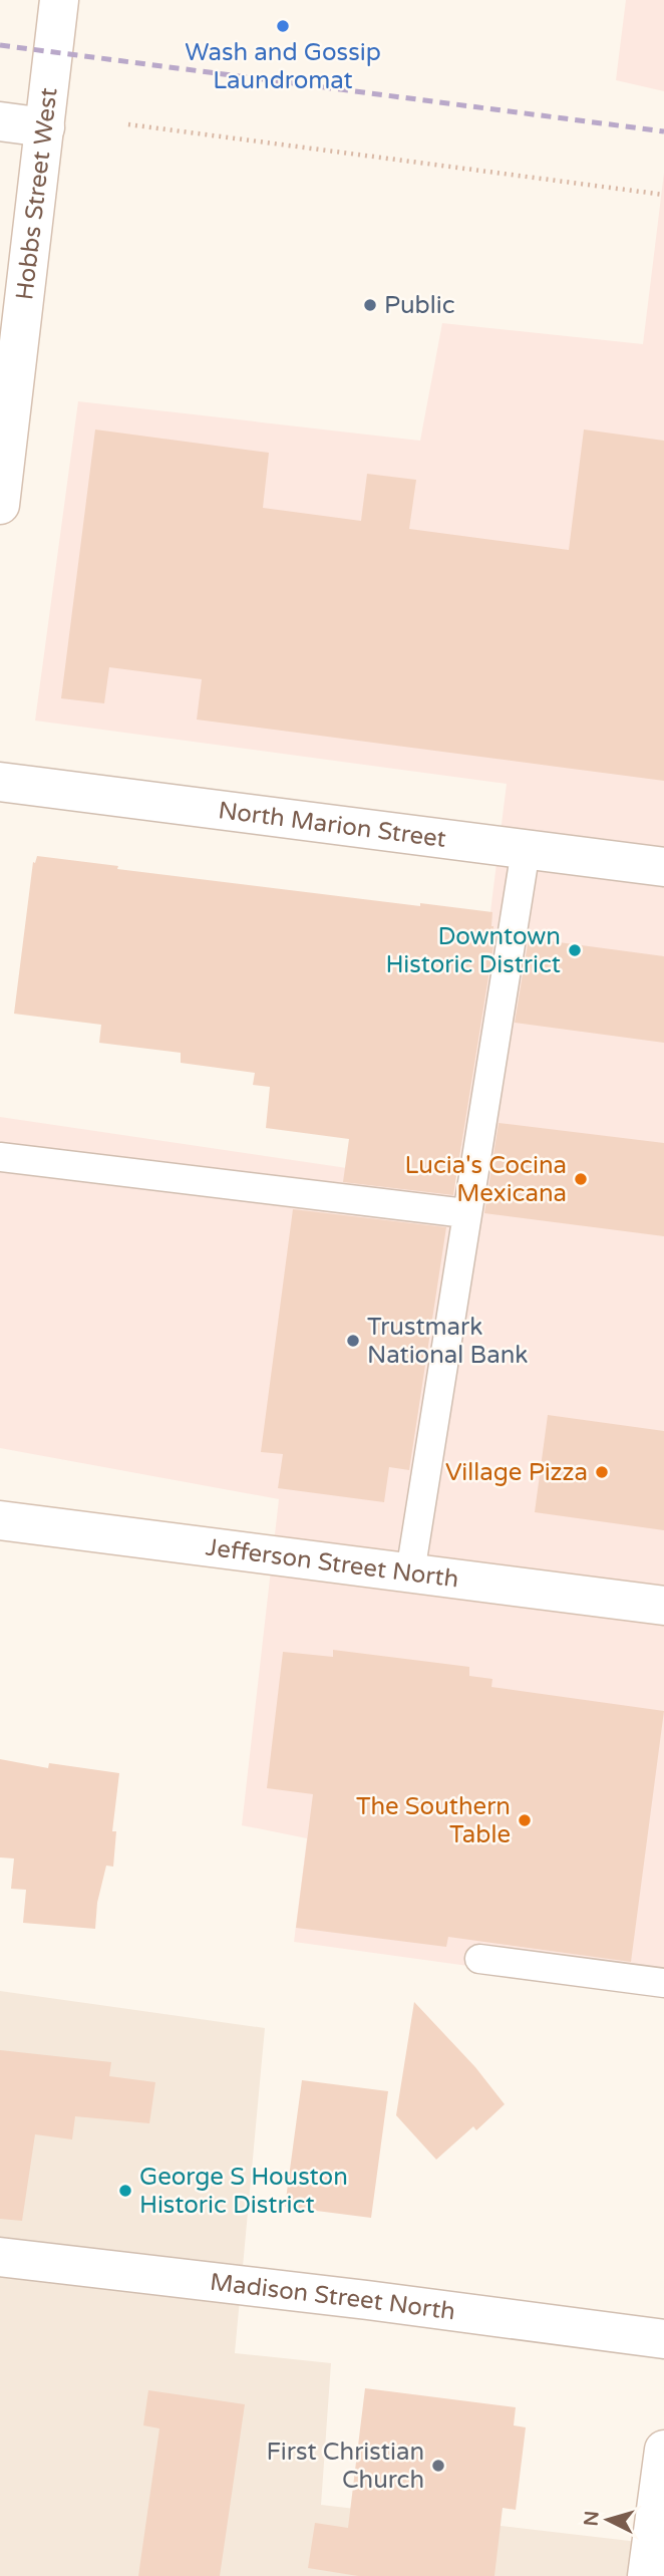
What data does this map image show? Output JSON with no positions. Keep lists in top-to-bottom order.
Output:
{
  "streets": {
    "street": [
      "Hobbs Street West",
      "North Marion Street",
      "Jefferson Street North",
      "Madison Street North"
    ]
  },
  "places": [
    "Wash and Gossip Laundromat",
    "Public",
    "Downtown Historic District",
    "Lucia's Cocina Mexicana",
    "Trustmark National Bank",
    "Village Pizza",
    "The Southern Table",
    "George S Houston Historic District",
    "First Christian Church"
  ],
  "north": "left"
}
